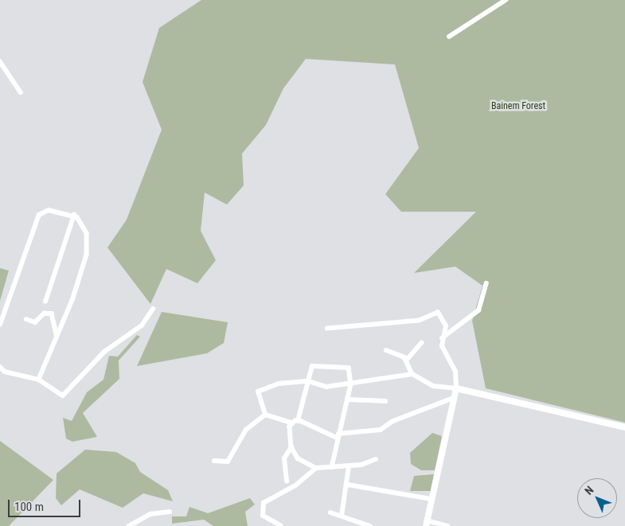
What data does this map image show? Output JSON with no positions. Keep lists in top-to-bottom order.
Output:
{
  "parks": ["Bainem Forest"],
  "scale_bar": "100 m",
  "north": "top left"
}
